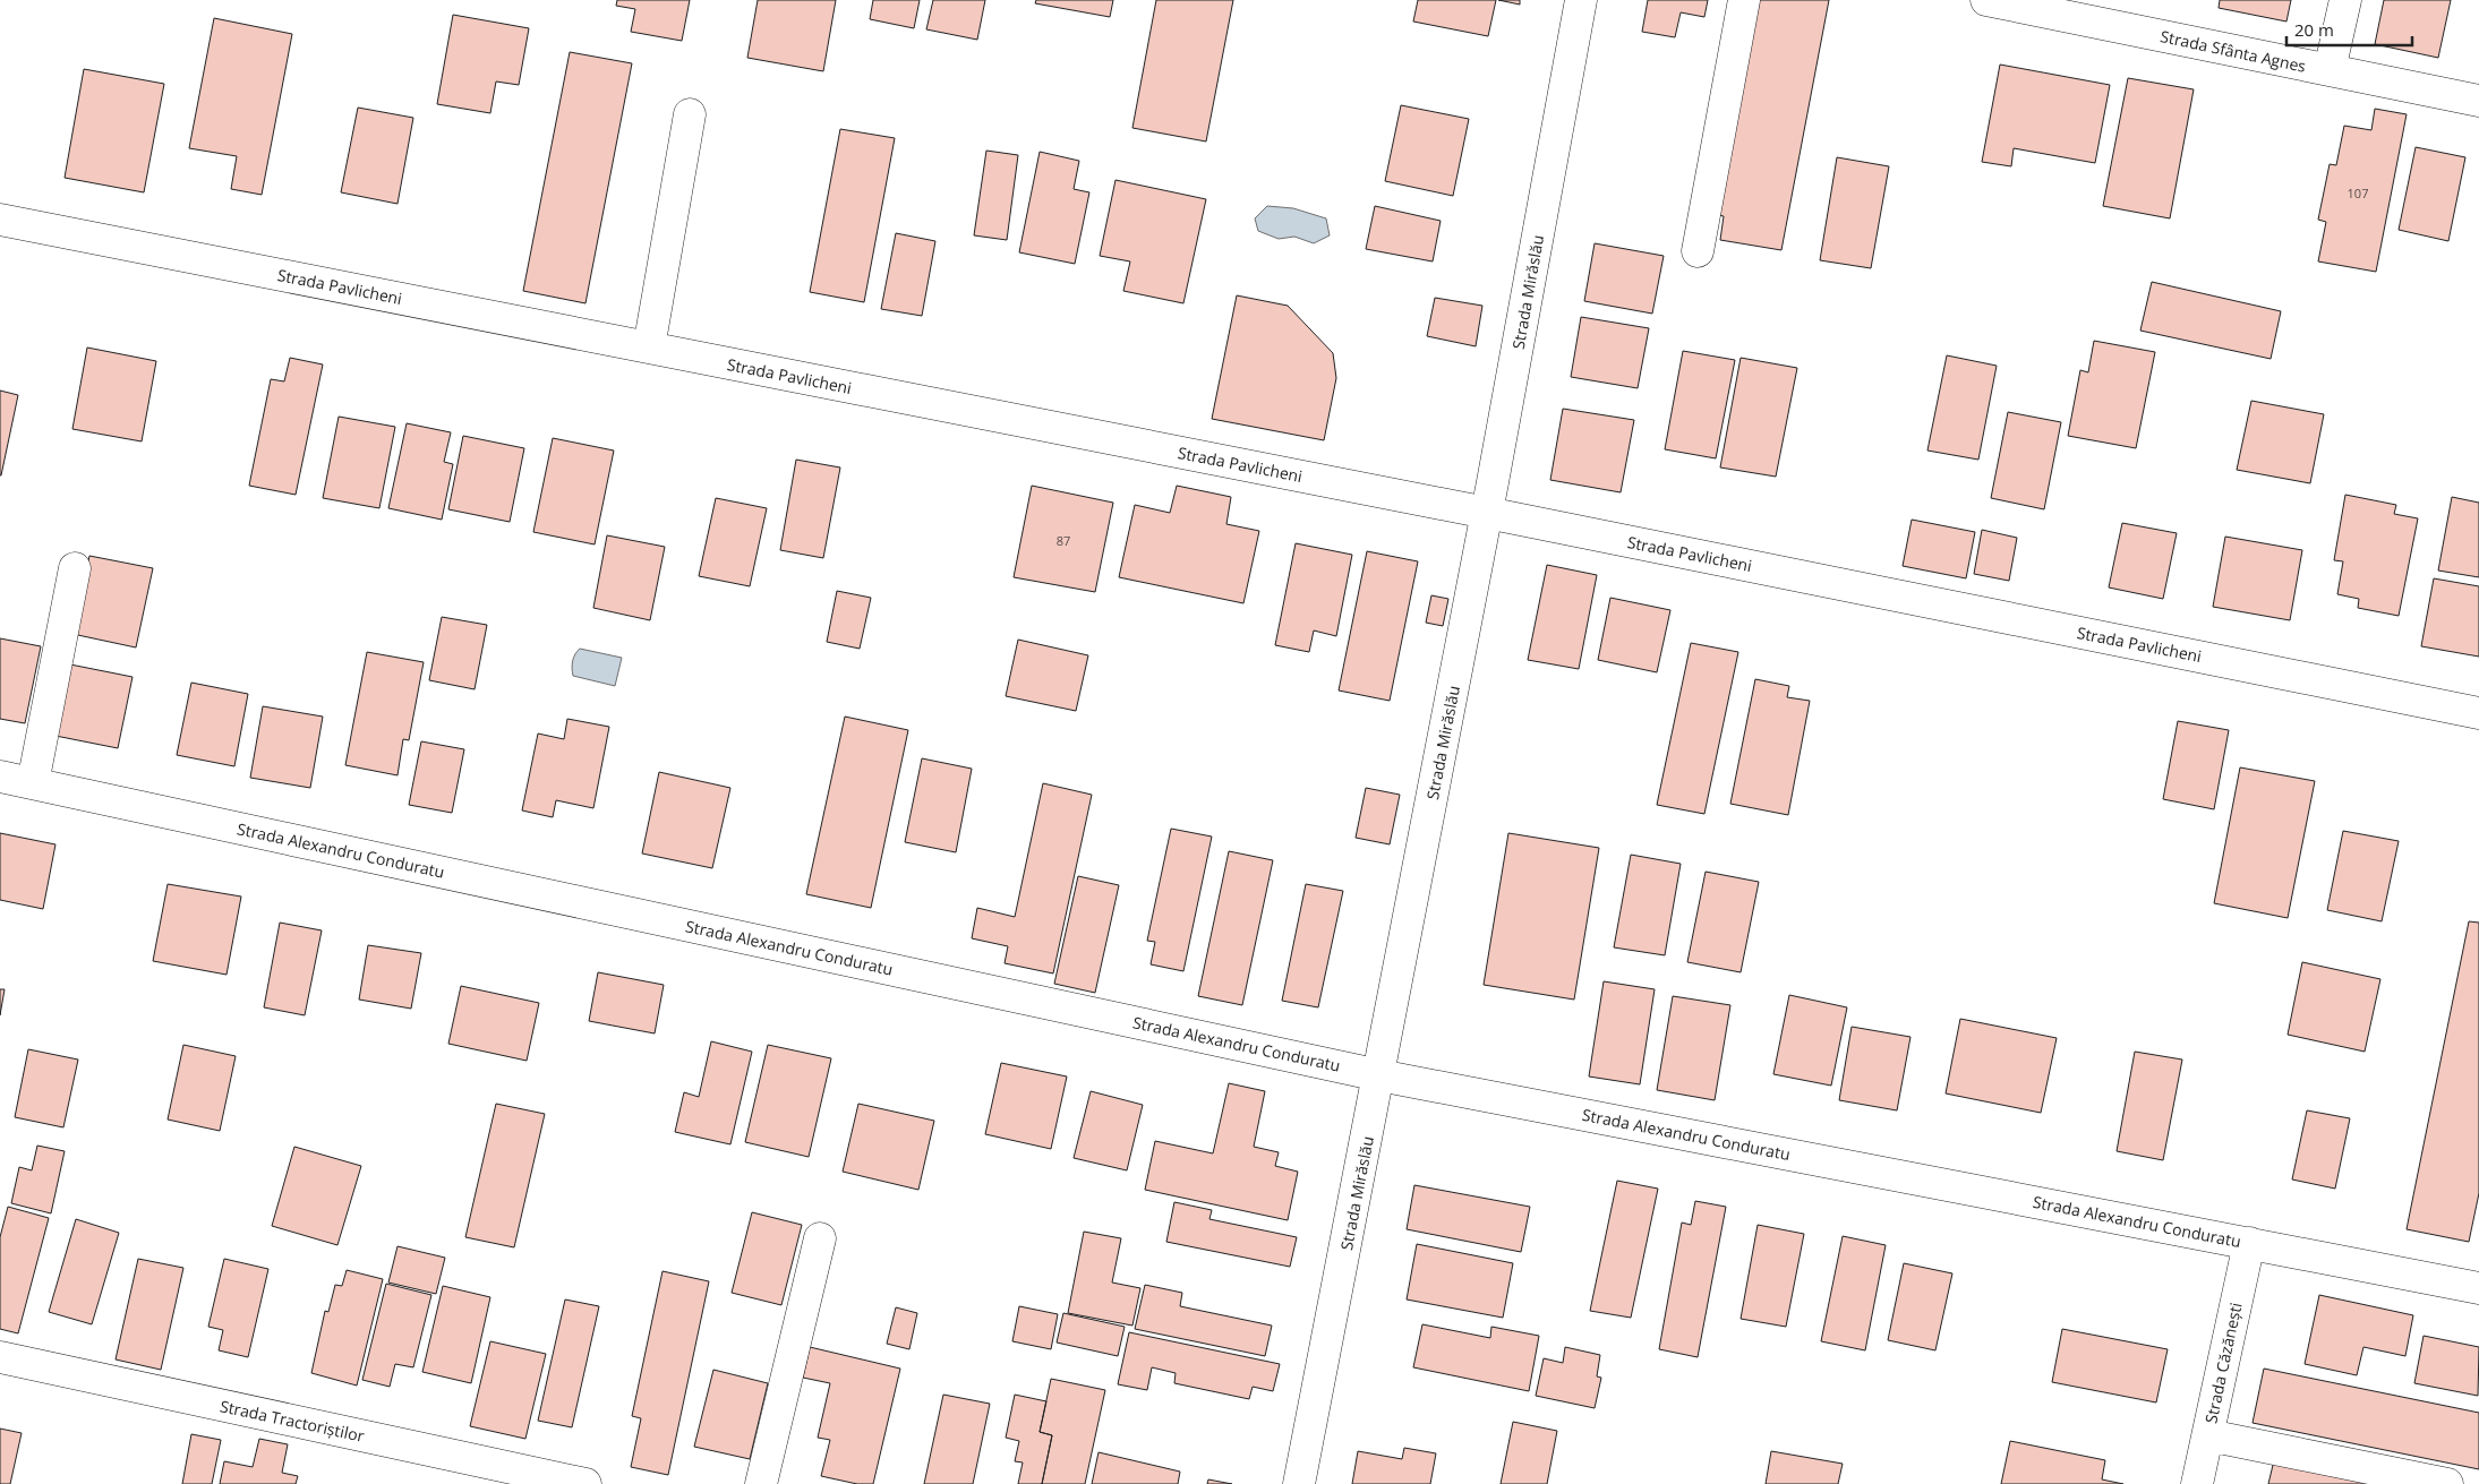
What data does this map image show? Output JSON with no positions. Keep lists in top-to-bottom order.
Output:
{
  "streets": {
    "street": [
      "Strada Sfânta Agnes",
      "Strada Pavlicheni",
      "Strada Mirăslău",
      "Strada Alexandru Conduratu",
      "Strada Căzănești",
      "Strada Tractoriștilor"
    ]
  },
  "crossings": [
    ["Strada Pavlicheni", "Strada Mirăslău"],
    ["Strada Mirăslău", "Strada Alexandru Conduratu"],
    ["Strada Alexandru Conduratu", "Strada Căzănești"]
  ],
  "house_numbers": ["107", "87"],
  "scale_bar": "20 m"
}
